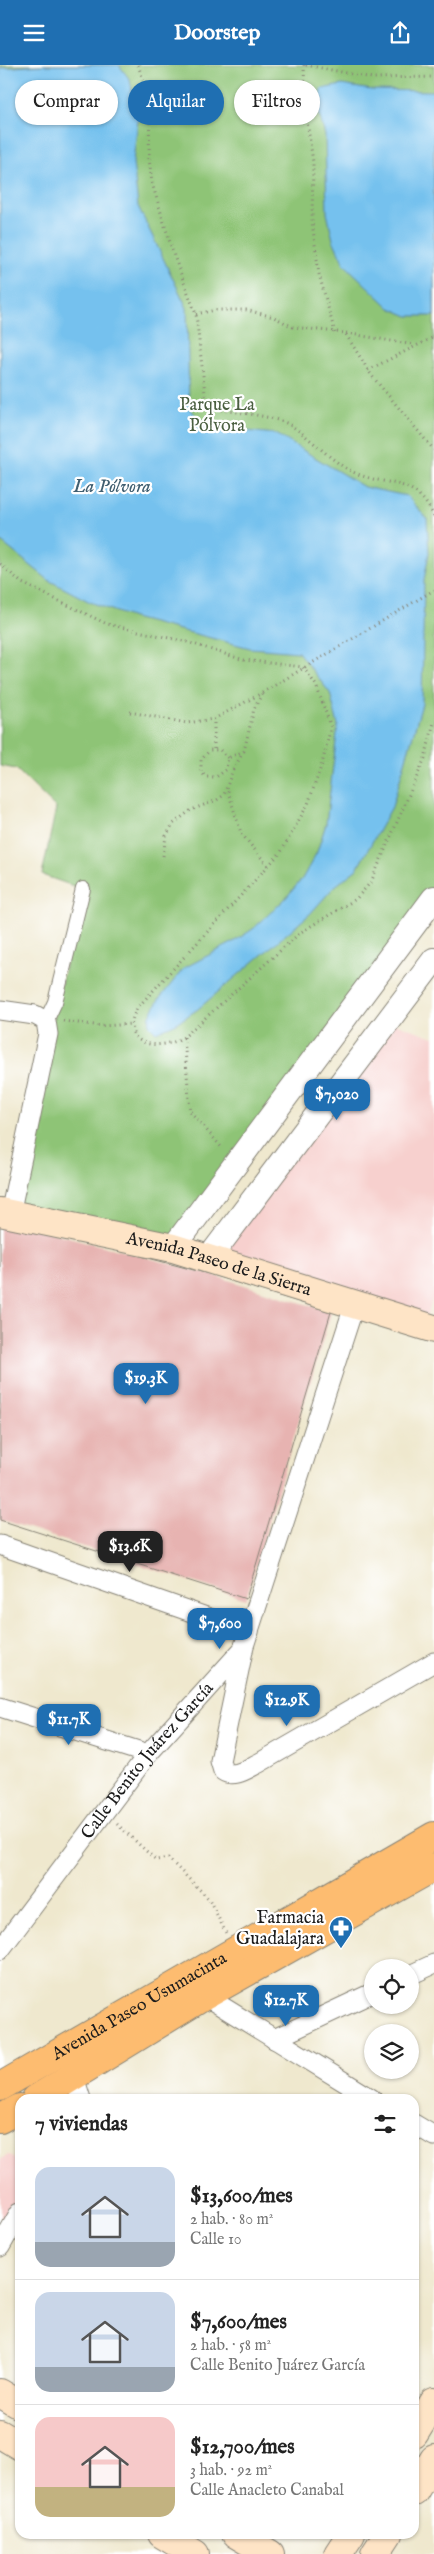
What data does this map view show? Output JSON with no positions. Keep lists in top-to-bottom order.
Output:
{
  "streets": {
    "main road": ["Avenida Paseo de la Sierra", "Avenida Paseo Usumacinta"],
    "street": ["Calle Benito Juárez García"]
  },
  "crossings": [
    ["Avenida Paseo de la Sierra", "Calle Benito Juárez García"]
  ],
  "water": ["La Pólvora"],
  "parks": ["Parque La Pólvora"],
  "places": {
    "pharmacy": ["Farmacia Guadalajara"]
  },
  "page": {
    "header": "Doorstep",
    "chip": ["Comprar", "Alquilar", "Filtros"],
    "price": [
      "$7,020",
      "$19.3K",
      "$13.6K",
      "$7,600",
      "$12.9K",
      "$11.7K",
      "$12.7K"
    ],
    "heading": "7 viviendas",
    "list": [
      {
        "name": "$13,600/mes",
        "note": "2 hab. · 80 m² · Calle 10"
      },
      {
        "name": "$7,600/mes",
        "note": "2 hab. · 58 m² · Calle Benito Juárez García"
      },
      {
        "name": "$12,700/mes",
        "note": "3 hab. · 92 m² · Calle Anacleto Canabal"
      }
    ]
  }
}
